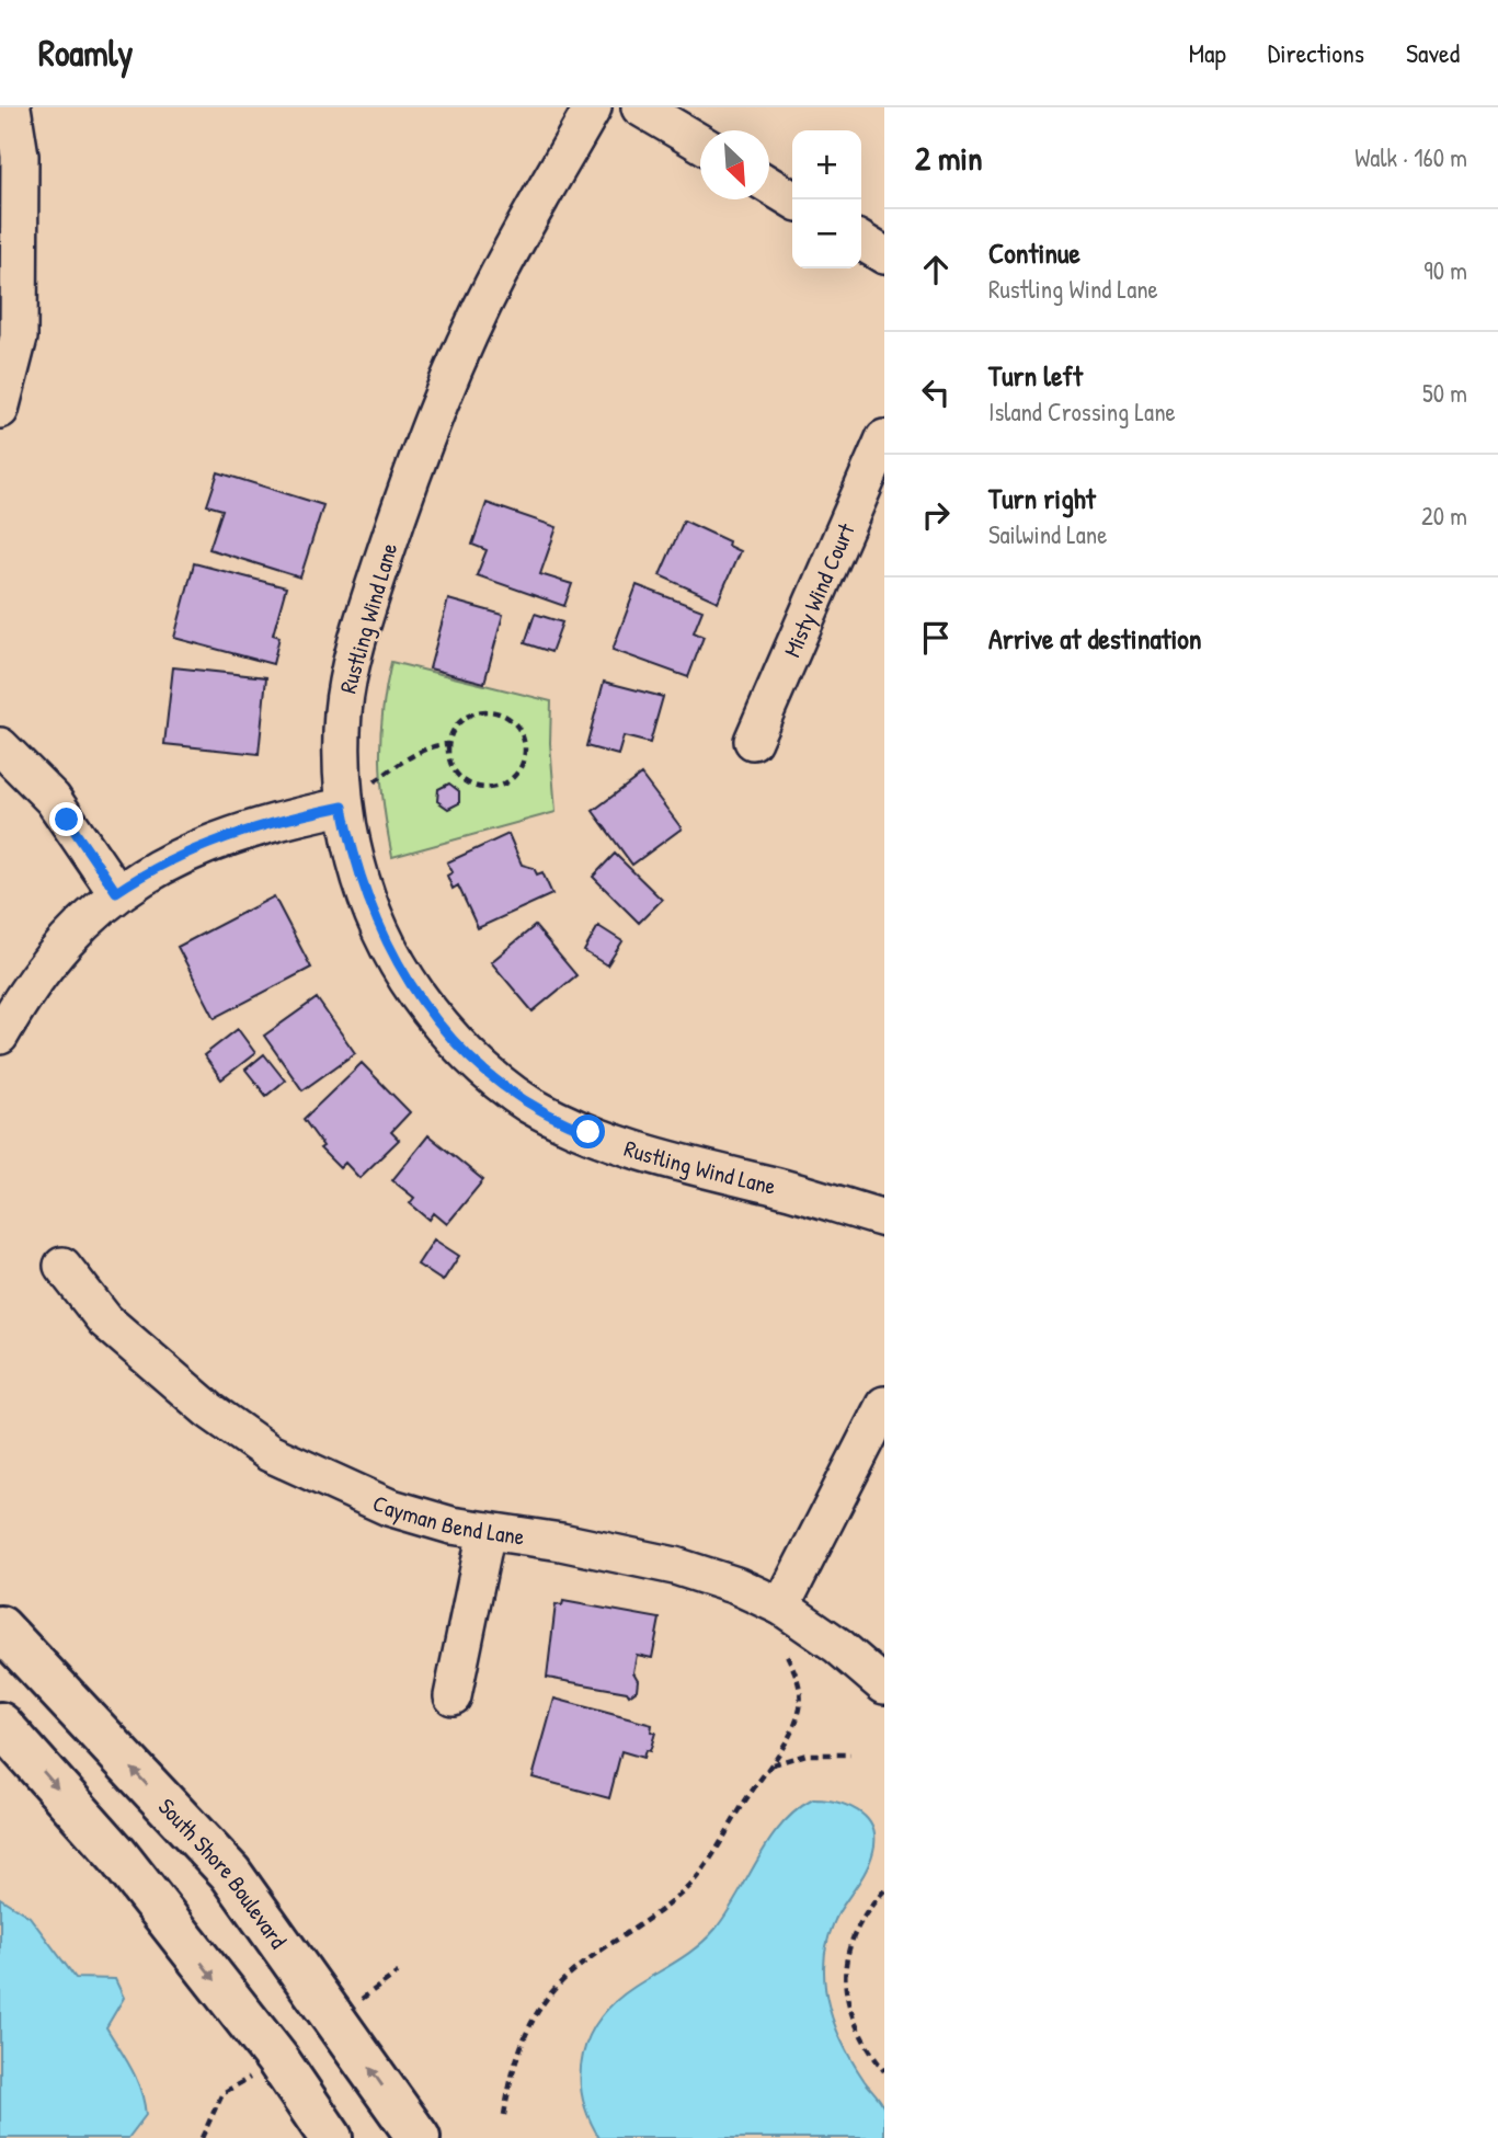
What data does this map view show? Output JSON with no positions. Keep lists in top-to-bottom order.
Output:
{
  "streets": {
    "street": [
      "Misty Wind Court",
      "Rustling Wind Lane",
      "Cayman Bend Lane",
      "South Shore Boulevard"
    ]
  },
  "north": "bottom right",
  "page": {
    "header": "Roamly",
    "nav": ["Map", "Directions", "Saved"],
    "heading": ["2 min", "Walk · 160 m"],
    "map_buttons": ["+", "−"],
    "list": [
      ["Continue", "Rustling Wind Lane", "90 m"],
      ["Turn left", "Island Crossing Lane", "50 m"],
      ["Turn right", "Sailwind Lane", "20 m"],
      "Arrive at destination"
    ]
  }
}
